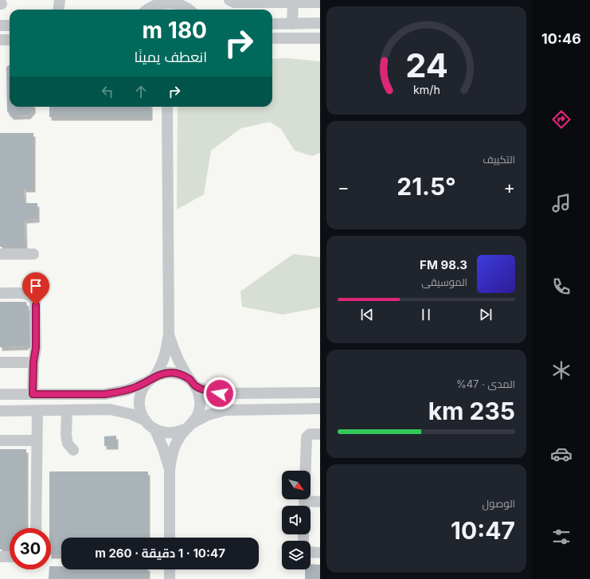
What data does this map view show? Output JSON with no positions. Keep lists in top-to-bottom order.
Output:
{
  "north": "bottom right",
  "page": {
    "tabs": "10:46",
    "turn": ["180 m", "انعطف يمينًا"],
    "tile": [
      "التكييف",
      ["المدى · 47%", "235 km"],
      ["الوصول", "10:47"]
    ],
    "heat": ["−", "21.5°", "+"],
    "song": ["98.3 FM", "الموسيقى"],
    "limit": "30",
    "trip": "10:47 · 1 دقيقة · 260 m",
    "gauge": ["24", "km/h"]
  }
}
